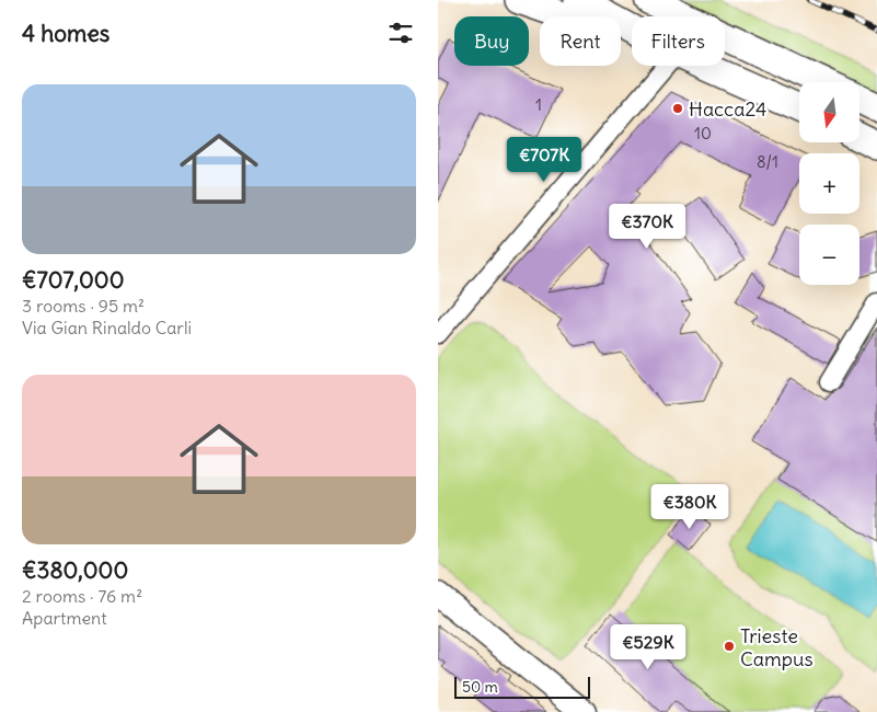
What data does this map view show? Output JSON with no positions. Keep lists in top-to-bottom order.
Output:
{
  "places": ["Hacca24", "Trieste Campus"],
  "house_numbers": ["1", "10", "8/1"],
  "scale_bar": "50 m",
  "north": "bottom",
  "page": {
    "heading": "4 homes",
    "chip": ["Buy", "Rent", "Filters"],
    "list": [
      {
        "name": "€707,000",
        "note": "3 rooms · 95 m² · Via Gian Rinaldo Carli"
      },
      {
        "name": "€380,000",
        "note": "2 rooms · 76 m² · Apartment"
      }
    ],
    "map_buttons": ["+", "−"],
    "price": [
      "€707K",
      "€370K",
      "€380K",
      "€529K"
    ],
    "scale": "50 m"
  }
}
